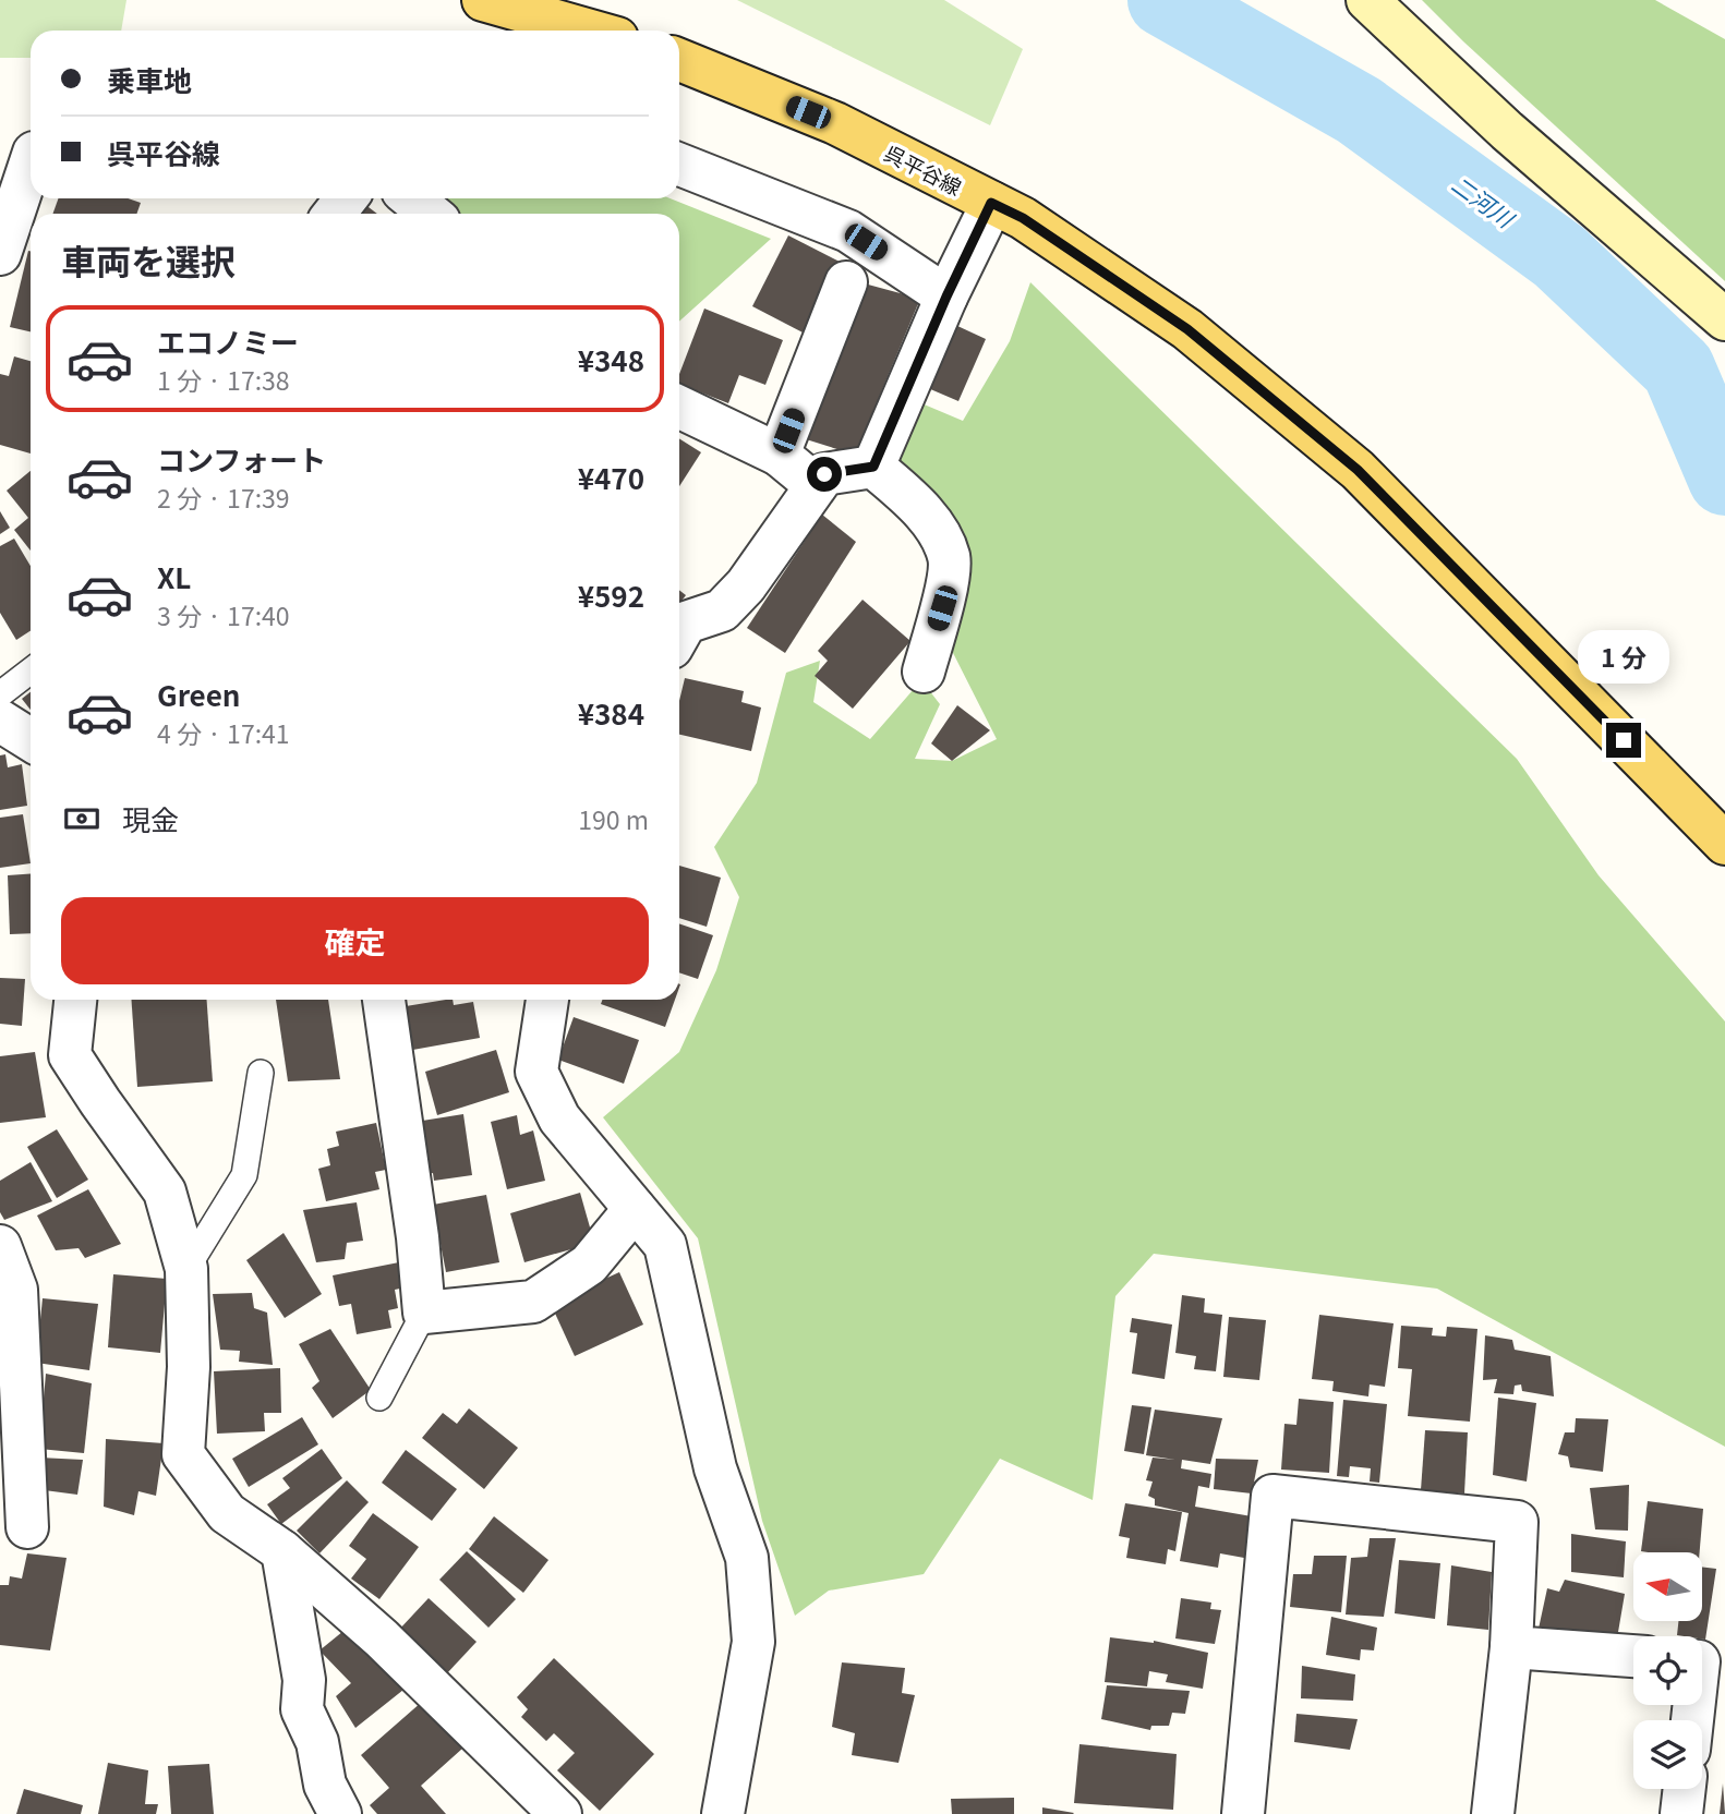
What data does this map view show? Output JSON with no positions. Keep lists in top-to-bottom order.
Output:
{
  "streets": {
    "main road": ["呉平谷線"]
  },
  "water": ["二河川"],
  "north": "left",
  "page": {
    "banner": ["乗車地", "呉平谷線"],
    "heading": "車両を選択",
    "list": [
      {
        "name": "エコノミー",
        "note": "1 分 · 17:38",
        "value": "¥348"
      },
      {
        "name": "コンフォート",
        "note": "2 分 · 17:39",
        "value": "¥470"
      },
      {
        "name": "XL",
        "note": "3 分 · 17:40",
        "value": "¥592"
      },
      {
        "name": "Green",
        "note": "4 分 · 17:41",
        "value": "¥384"
      }
    ],
    "bubble": "1 分",
    "pay": ["現金", "190 m"],
    "buttons": "確定"
  }
}
